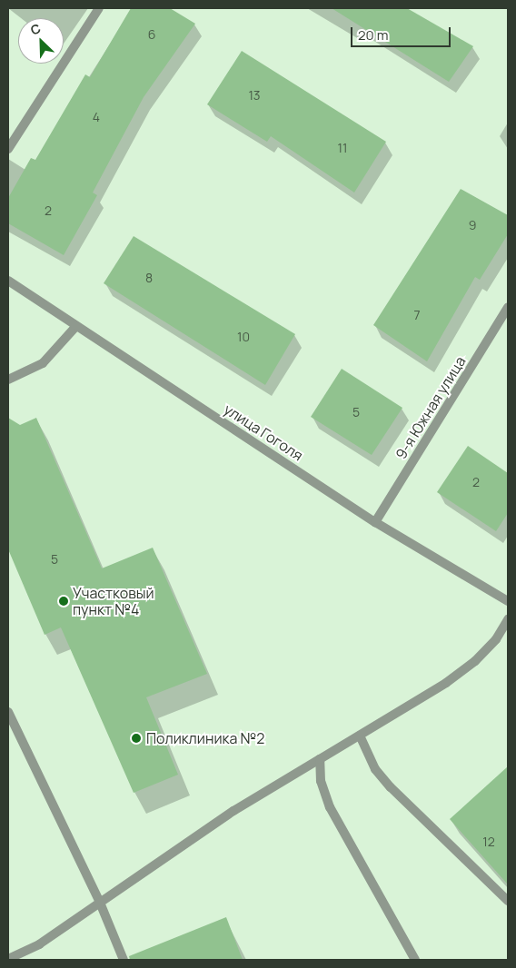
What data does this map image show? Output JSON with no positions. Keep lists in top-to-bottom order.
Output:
{
  "streets": {
    "street": ["9-я Южная улица", "улица Гоголя"]
  },
  "crossings": [
    ["9-я Южная улица", "улица Гоголя"]
  ],
  "places": ["Участковый пункт №4", "Поликлиника №2"],
  "house_numbers": [
    "6",
    "13",
    "4",
    "11",
    "2",
    "9",
    "8",
    "7",
    "10",
    "5",
    "2",
    "5",
    "12"
  ],
  "scale_bar": "20 m",
  "north": "top left"
}
